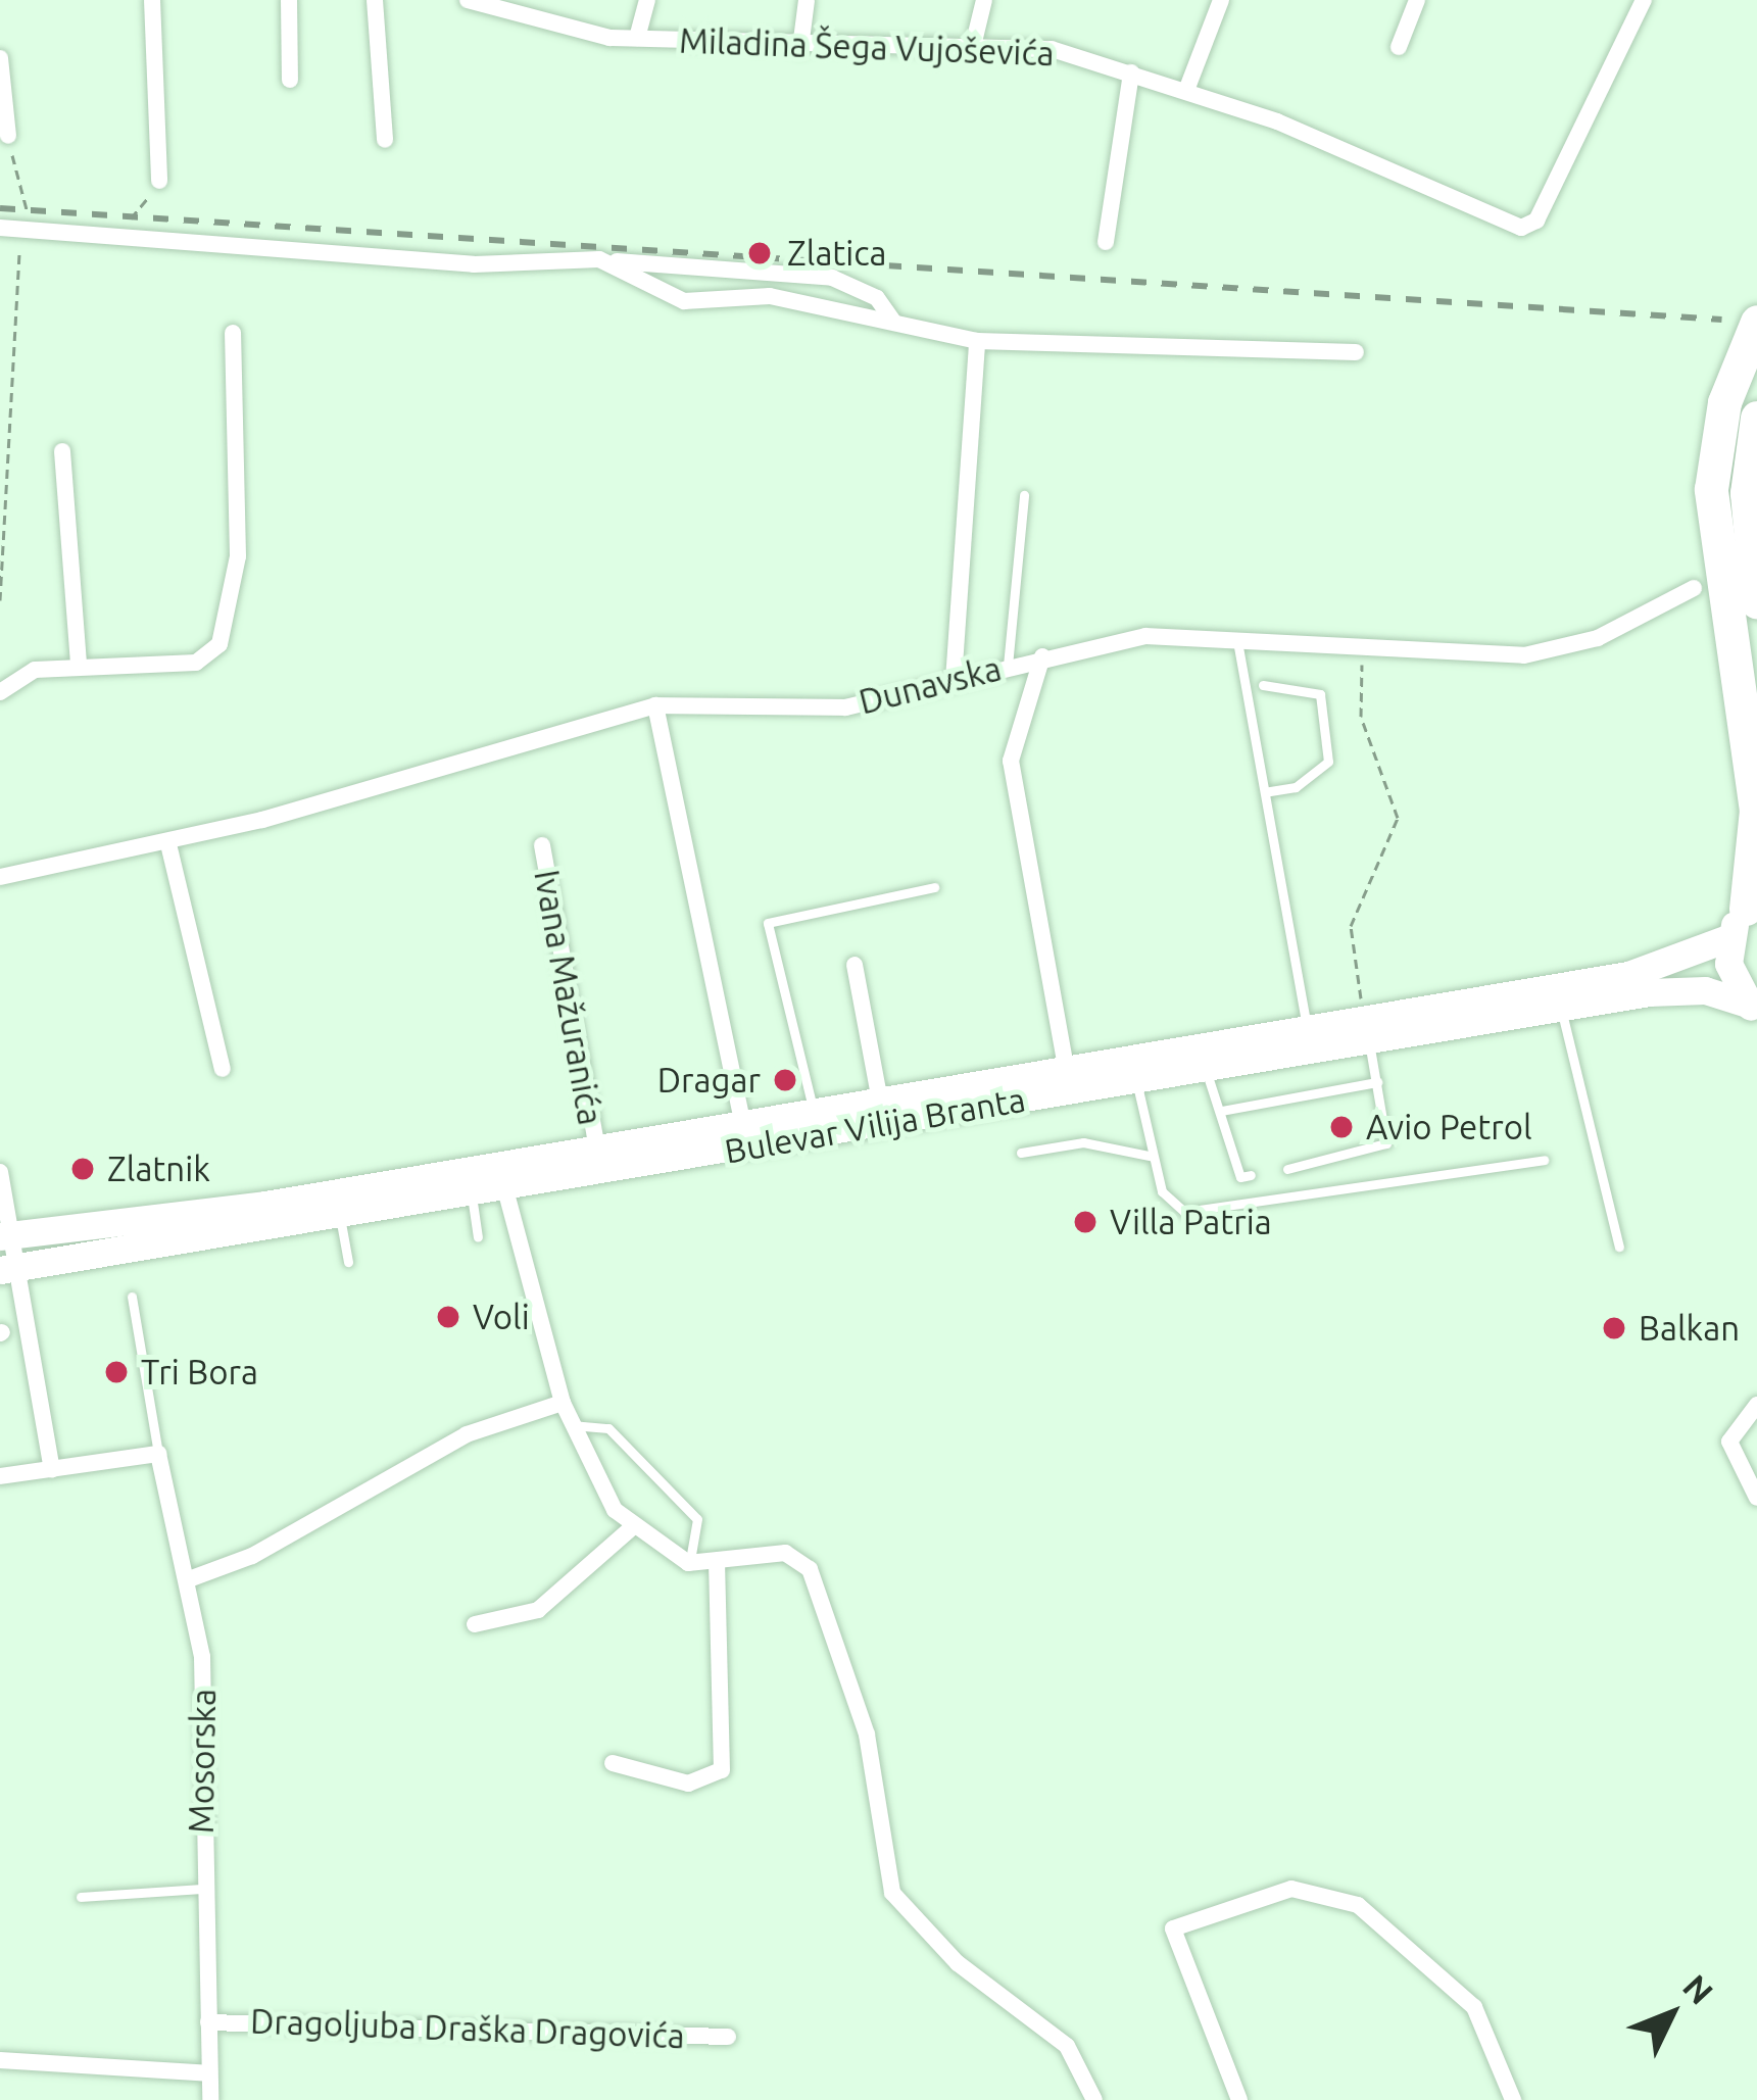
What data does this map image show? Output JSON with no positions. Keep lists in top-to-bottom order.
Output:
{
  "streets": {
    "main road": ["Bulevar Vilija Branta"],
    "street": [
      "Miladina Šega Vujoševića",
      "Dunavska",
      "Ivana Mažuranića",
      "Mosorska",
      "Dragoljuba Draška Dragovića"
    ]
  },
  "crossings": [
    ["Ivana Mažuranića", "Bulevar Vilija Branta"],
    ["Mosorska", "Dragoljuba Draška Dragovića"]
  ],
  "places": [
    "Zlatica",
    "Dragar",
    "Avio Petrol",
    "Zlatnik",
    "Villa Patria",
    "Voli",
    "Balkan",
    "Tri Bora"
  ],
  "north": "top right"
}
